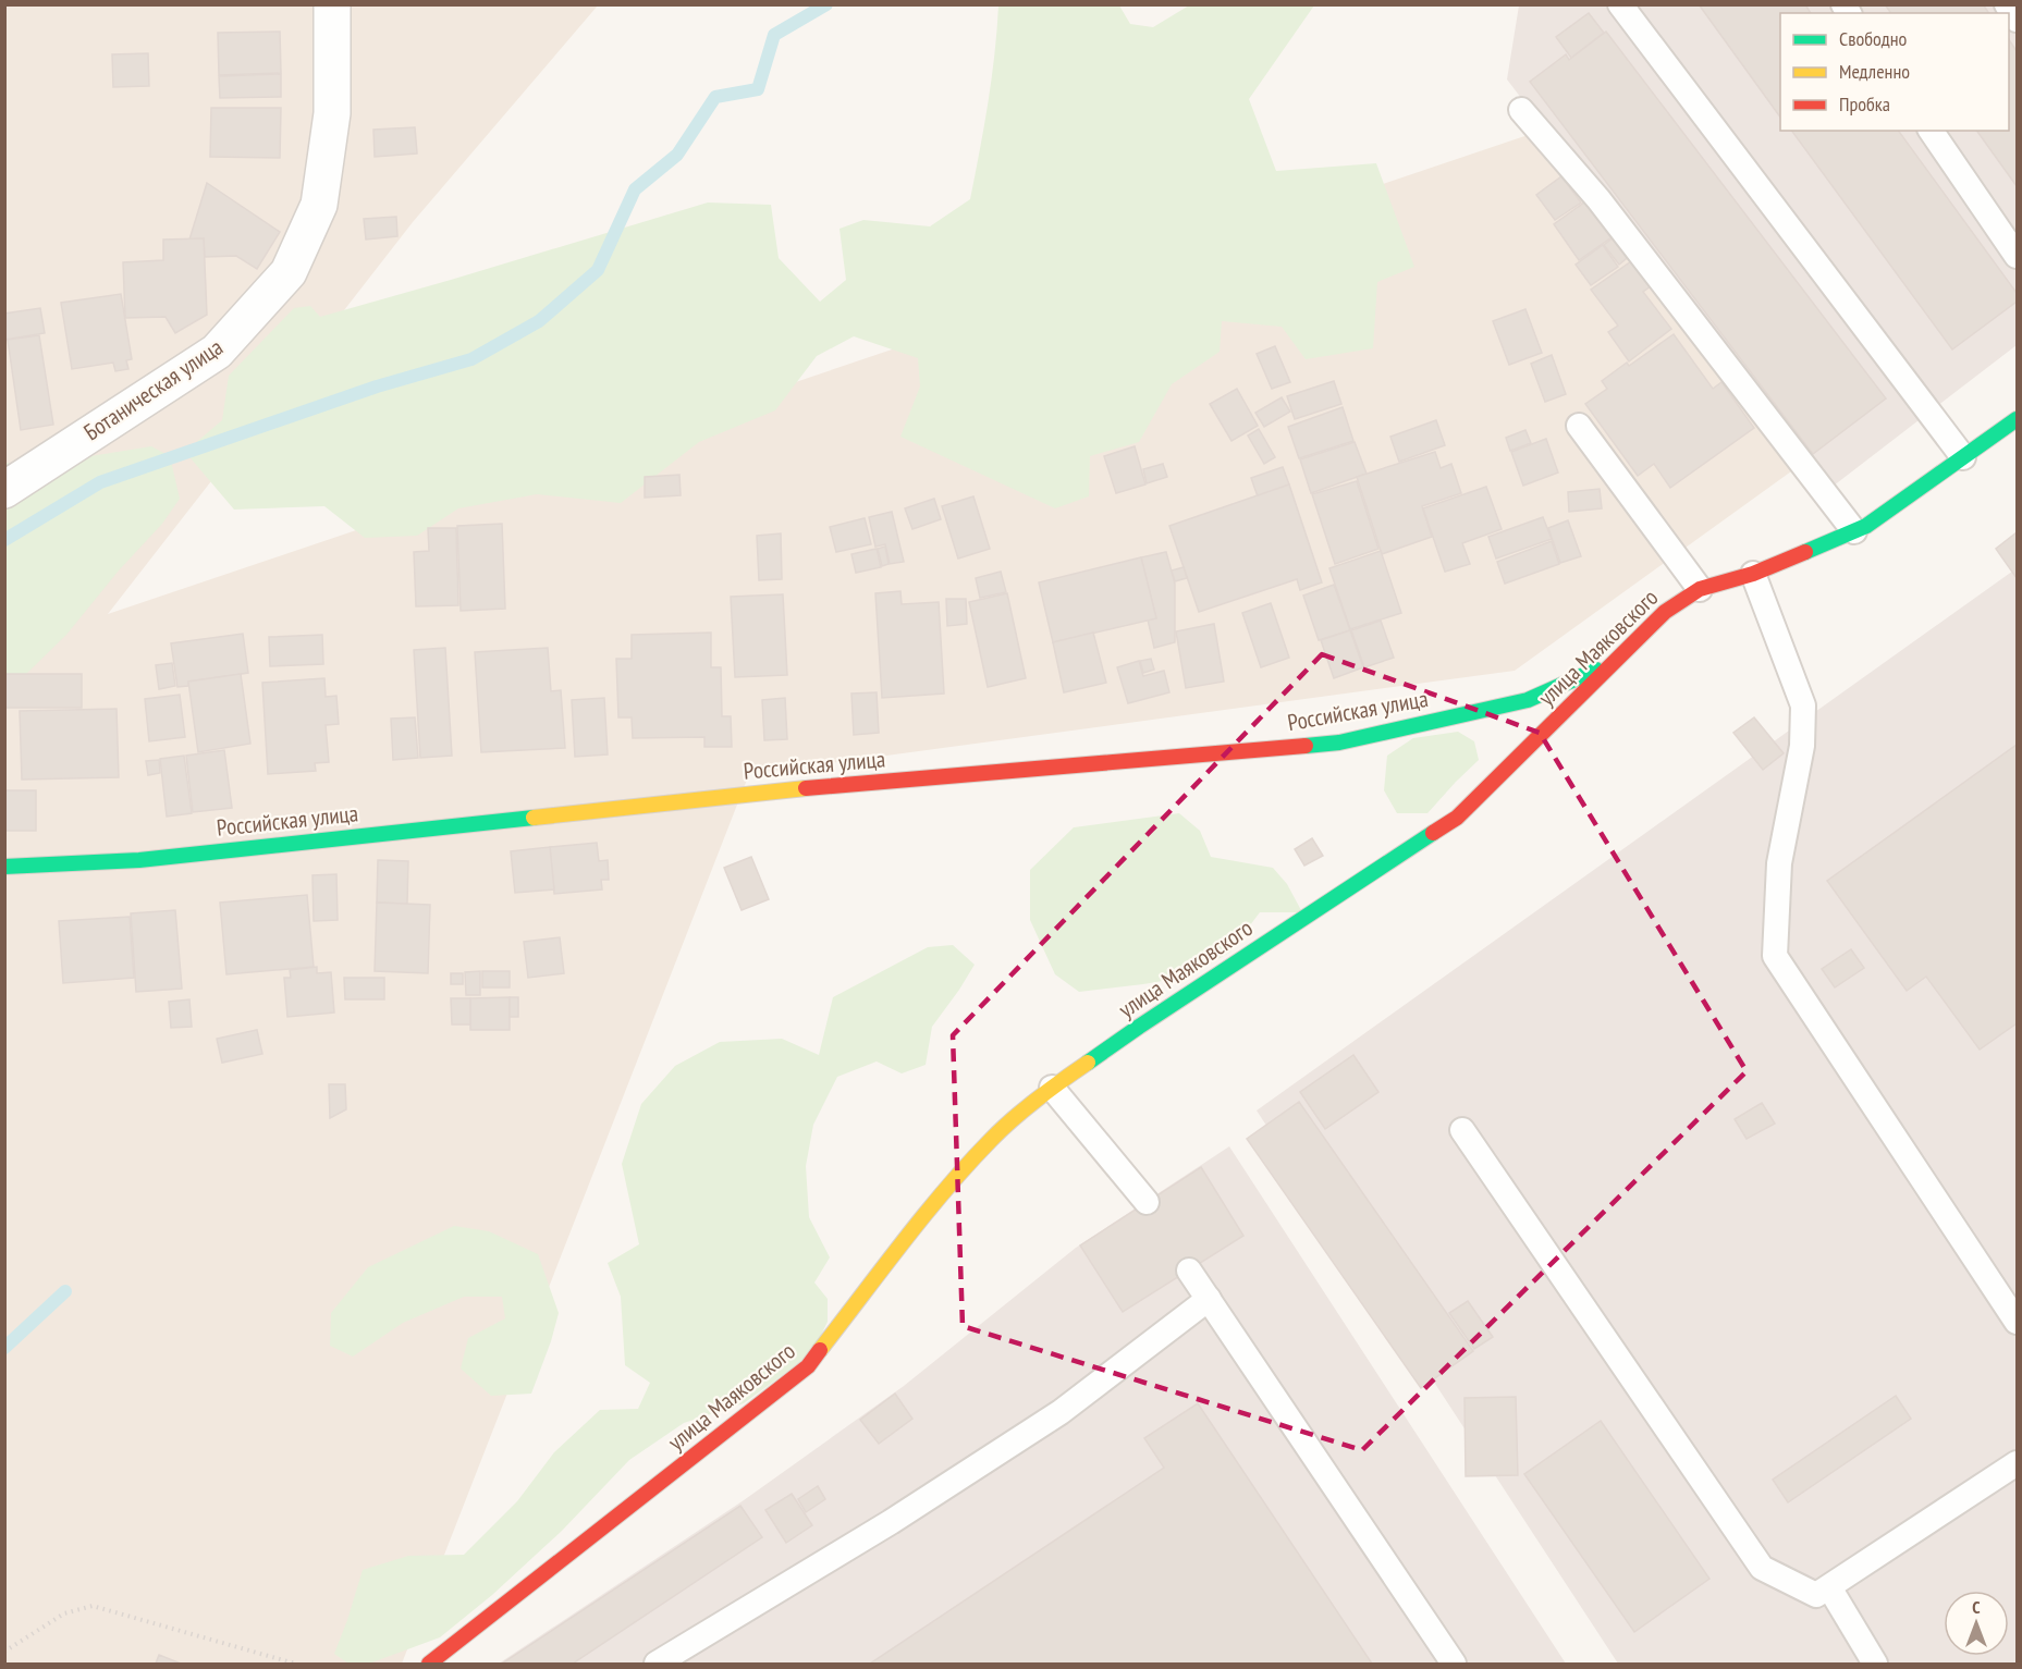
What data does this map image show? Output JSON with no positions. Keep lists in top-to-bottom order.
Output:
{
  "streets": {
    "street": ["Ботаническая улица", "улица Маяковского", "Российская улица"]
  },
  "crossings": [
    ["улица Маяковского", "Российская улица"]
  ],
  "legend": ["Свободно", "Медленно", "Пробка"],
  "north": "top"
}
